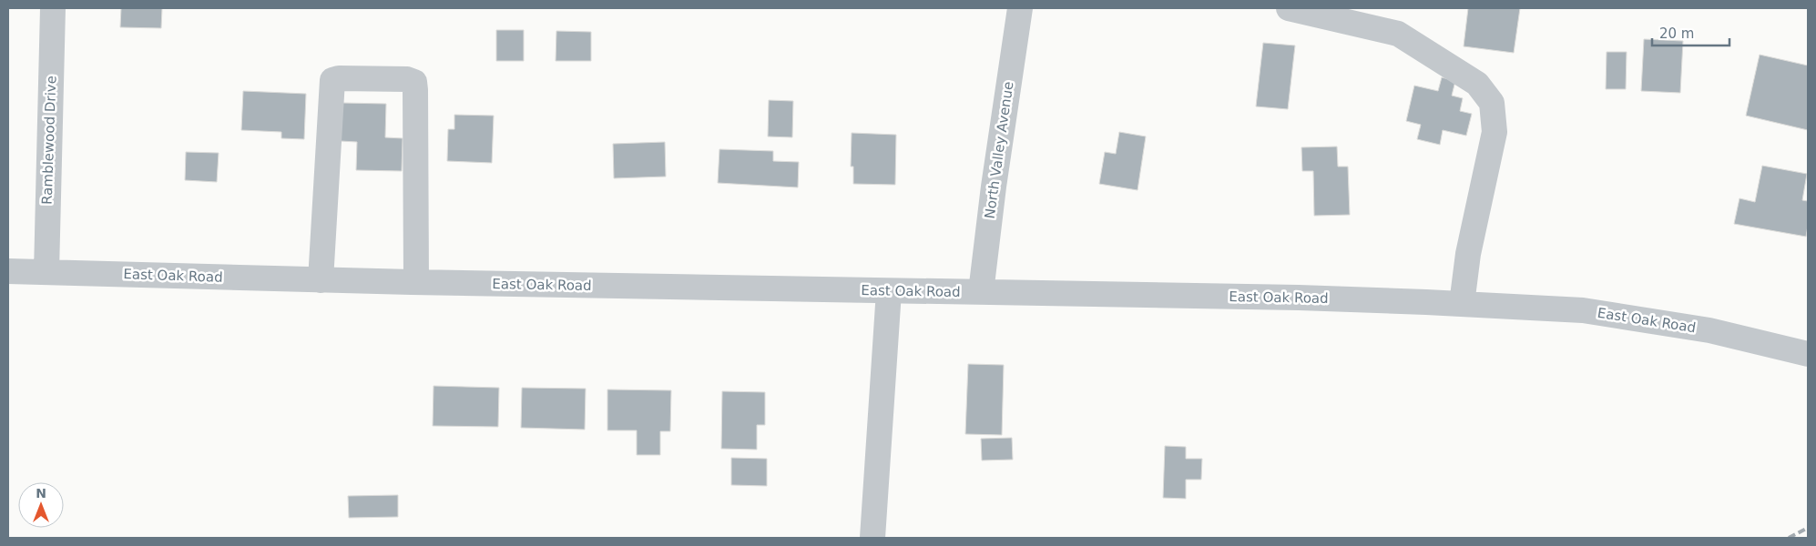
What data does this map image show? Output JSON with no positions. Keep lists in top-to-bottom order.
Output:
{
  "streets": {
    "street": ["Ramblewood Drive", "North Valley Avenue", "East Oak Road"]
  },
  "crossings": [
    ["Ramblewood Drive", "East Oak Road"],
    ["North Valley Avenue", "East Oak Road"]
  ],
  "scale_bar": "20 m",
  "north": "top"
}
